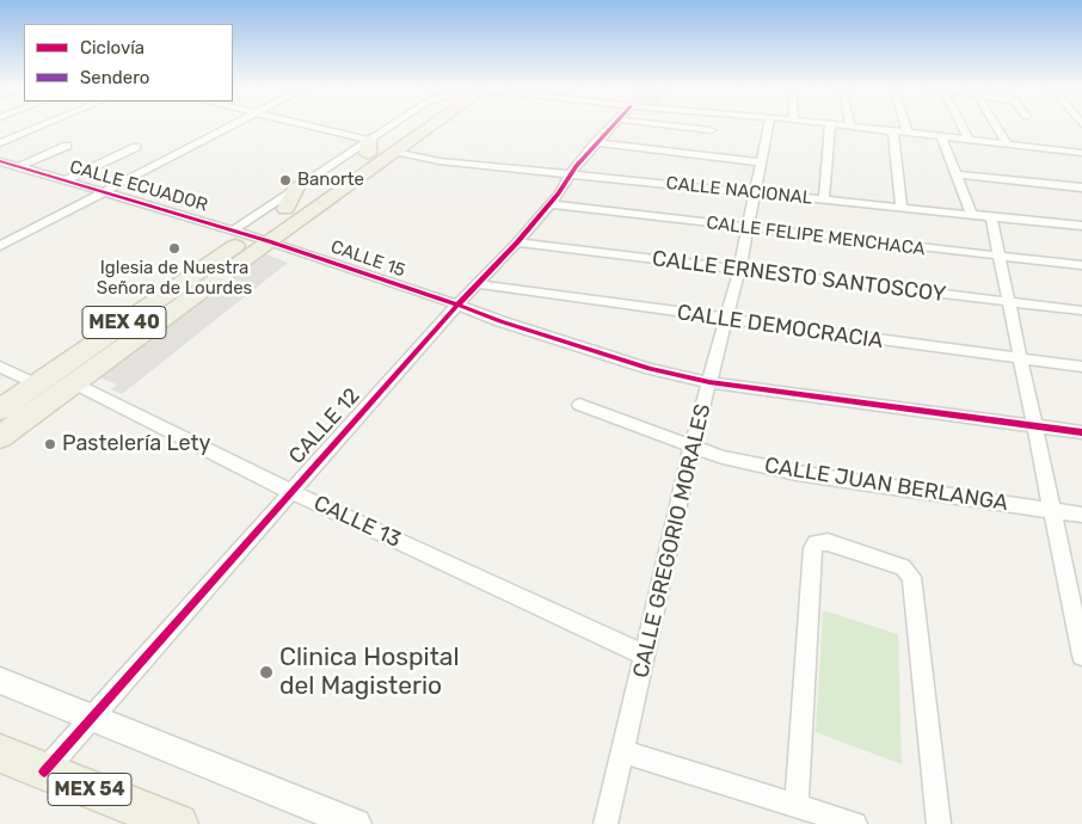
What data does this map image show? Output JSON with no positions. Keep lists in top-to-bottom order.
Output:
{
  "streets": {
    "main road": ["MEX 40", "MEX 54"],
    "street": [
      "CALLE ECUADOR",
      "CALLE NACIONAL",
      "CALLE FELIPE MENCHACA",
      "CALLE 15",
      "CALLE ERNESTO SANTOSCOY",
      "CALLE DEMOCRACIA",
      "CALLE 12",
      "CALLE JUAN BERLANGA",
      "CALLE 13",
      "CALLE GREGORIO MORALES"
    ]
  },
  "crossings": [
    ["CALLE ECUADOR", "CALLE 15"],
    ["CALLE ECUADOR", "MEX 40"],
    ["CALLE NACIONAL", "MEX 40"],
    ["CALLE NACIONAL", "CALLE 12"],
    ["CALLE NACIONAL", "CALLE GREGORIO MORALES"],
    ["CALLE FELIPE MENCHACA", "CALLE 12"],
    ["CALLE FELIPE MENCHACA", "CALLE GREGORIO MORALES"],
    ["CALLE 15", "MEX 40"],
    ["CALLE 15", "CALLE 12"],
    ["CALLE 15", "CALLE GREGORIO MORALES"],
    ["CALLE ERNESTO SANTOSCOY", "CALLE 12"],
    ["CALLE ERNESTO SANTOSCOY", "CALLE GREGORIO MORALES"],
    ["MEX 40", "CALLE 13"],
    ["CALLE DEMOCRACIA", "CALLE 12"],
    ["CALLE DEMOCRACIA", "CALLE GREGORIO MORALES"],
    ["CALLE 12", "CALLE 13"],
    ["CALLE 12", "MEX 54"],
    ["CALLE JUAN BERLANGA", "CALLE GREGORIO MORALES"],
    ["CALLE 13", "CALLE GREGORIO MORALES"]
  ],
  "places": [
    "Banorte",
    "Iglesia de Nuestra Señora de Lourdes",
    "Pastelería Lety",
    "Clinica Hospital del Magisterio"
  ],
  "legend": ["Ciclovía", "Sendero"]
}
